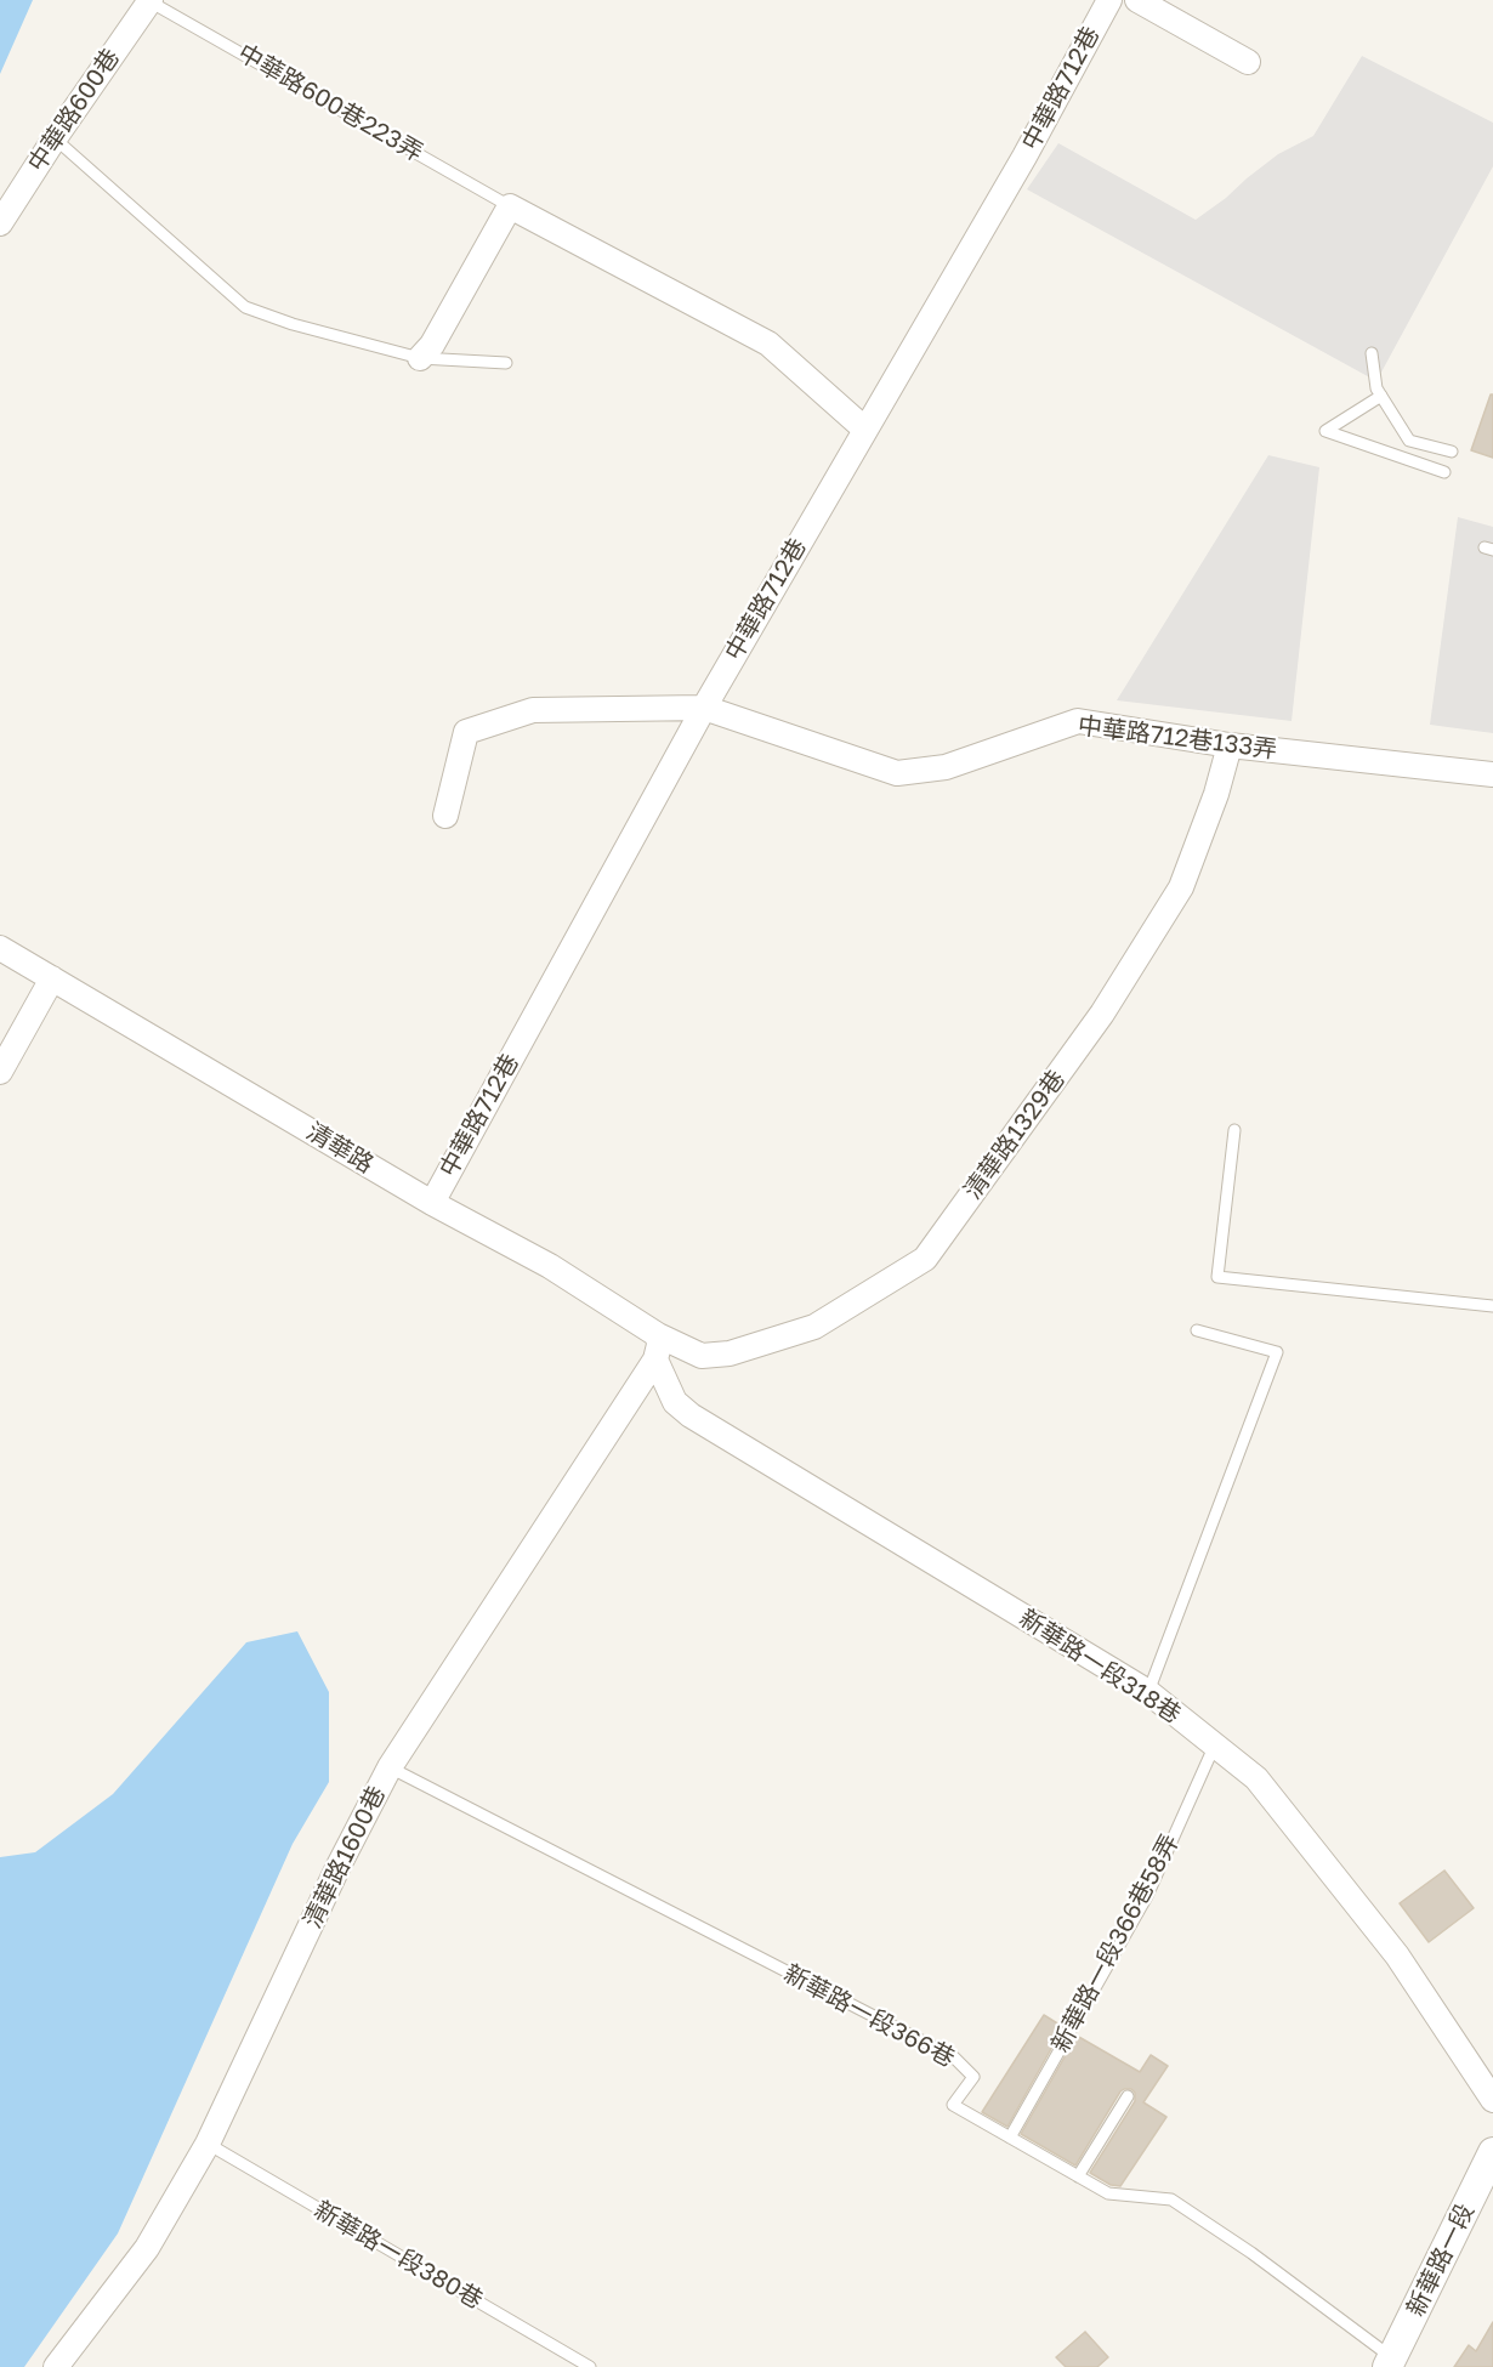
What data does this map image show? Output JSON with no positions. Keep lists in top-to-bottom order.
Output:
{
  "streets": {
    "street": [
      "中華路712巷",
      "中華路600巷",
      "中華路712巷133弄",
      "清華路1329巷",
      "清華路",
      "新華路一段318巷",
      "清華路1600巷",
      "新華路一段"
    ],
    "lane": [
      "中華路600巷223弄",
      "新華路一段366巷58弄",
      "新華路一段366巷",
      "新華路一段380巷"
    ]
  },
  "crossings": [
    ["中華路712巷", "中華路712巷133弄"],
    ["中華路712巷", "清華路"],
    ["中華路600巷223弄", "中華路600巷"],
    ["中華路712巷133弄", "清華路1329巷"],
    ["清華路1329巷", "清華路"],
    ["清華路1329巷", "新華路一段318巷"],
    ["清華路1329巷", "清華路1600巷"],
    ["清華路", "新華路一段318巷"],
    ["清華路", "清華路1600巷"],
    ["新華路一段318巷", "清華路1600巷"],
    ["新華路一段318巷", "新華路一段366巷58弄"],
    ["清華路1600巷", "新華路一段366巷"],
    ["清華路1600巷", "新華路一段380巷"],
    ["新華路一段366巷58弄", "新華路一段366巷"],
    ["新華路一段366巷", "新華路一段"]
  ]
}
